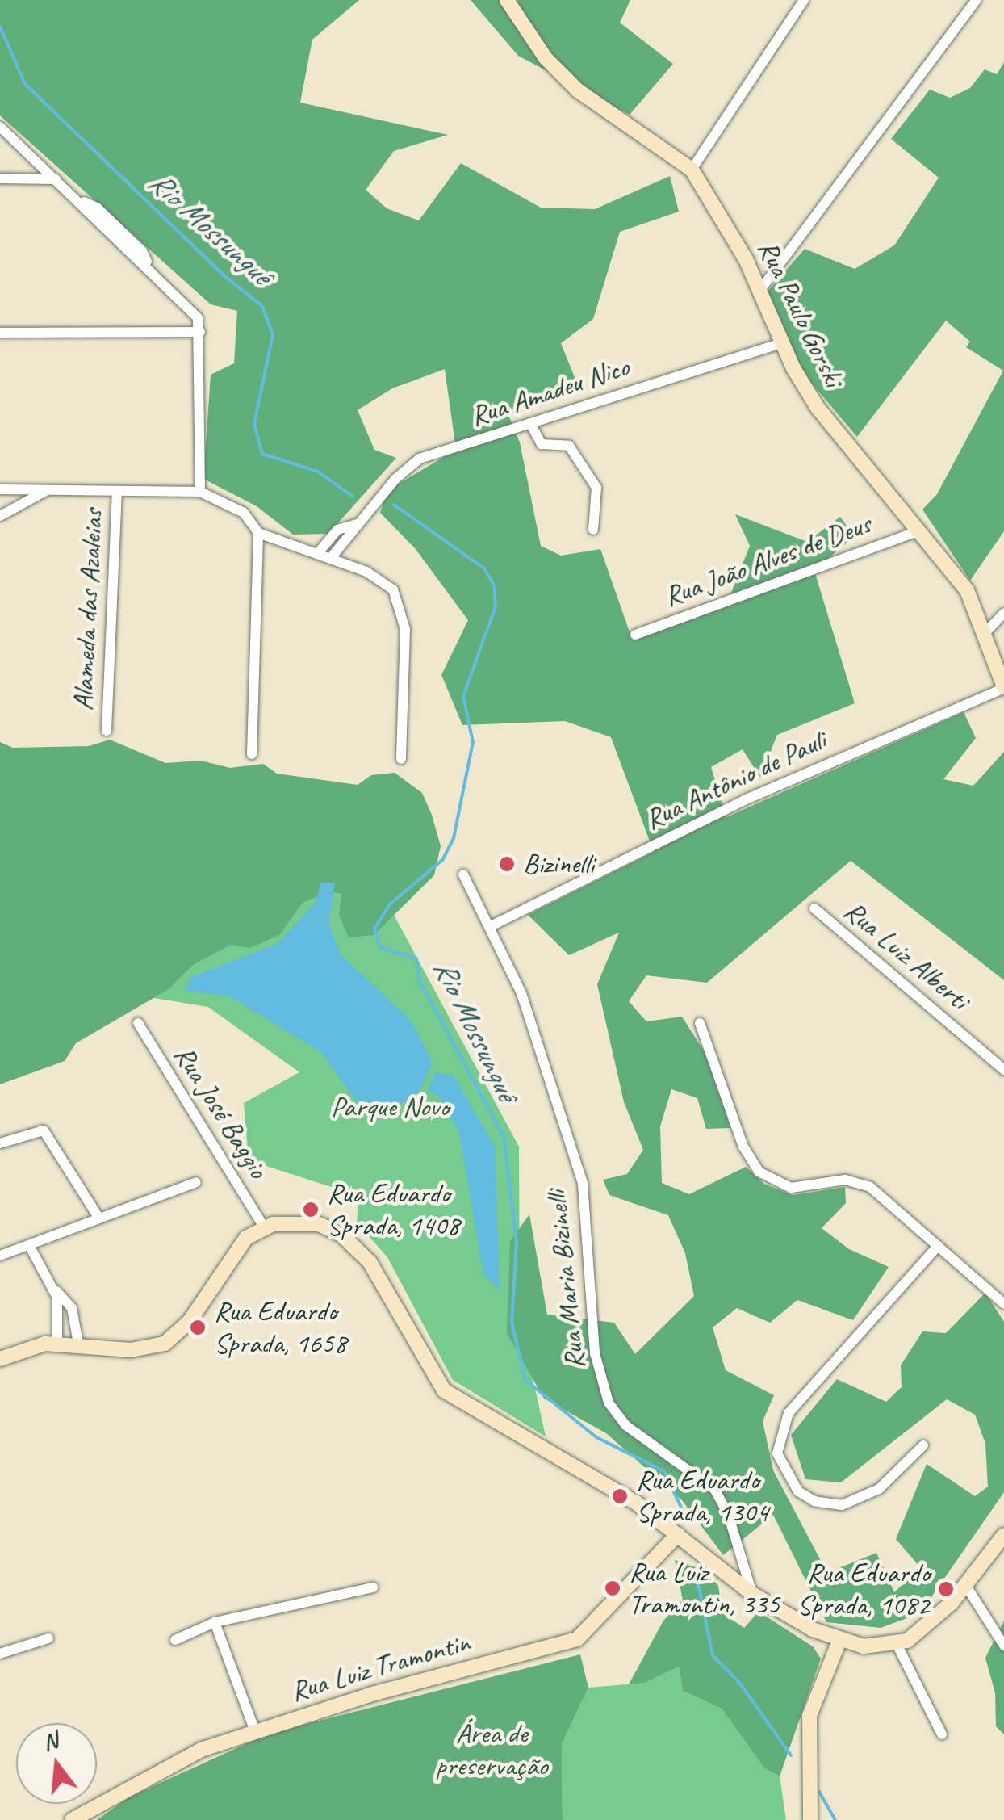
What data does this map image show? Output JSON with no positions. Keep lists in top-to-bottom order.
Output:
{
  "streets": {
    "main road": ["Rua Paulo Gorski", "Rua Luiz Tramontin"],
    "street": [
      "Rua Amadeu Nico",
      "Rua João Alves de Deus",
      "Alameda das Azaleias",
      "Rua Antônio de Pauli",
      "Rua Luiz Alberti",
      "Rua José Baggio",
      "Rua Maria Bizinelli"
    ]
  },
  "crossings": [
    ["Rua Paulo Gorski", "Rua Amadeu Nico"],
    ["Rua Paulo Gorski", "Rua João Alves de Deus"],
    ["Rua Paulo Gorski", "Rua Antônio de Pauli"],
    ["Rua Antônio de Pauli", "Rua Maria Bizinelli"]
  ],
  "water": ["Rio Mossunguê"],
  "parks": ["Parque Novo", "Área de preservação"],
  "places": [
    "Bizinelli",
    "Rua Eduardo Sprada, 1408",
    "Rua Eduardo Sprada, 1658",
    "Rua Eduardo Sprada, 1304",
    "Rua Luiz Tramontin, 335",
    "Rua Eduardo Sprada, 1082"
  ],
  "north": "top"
}
